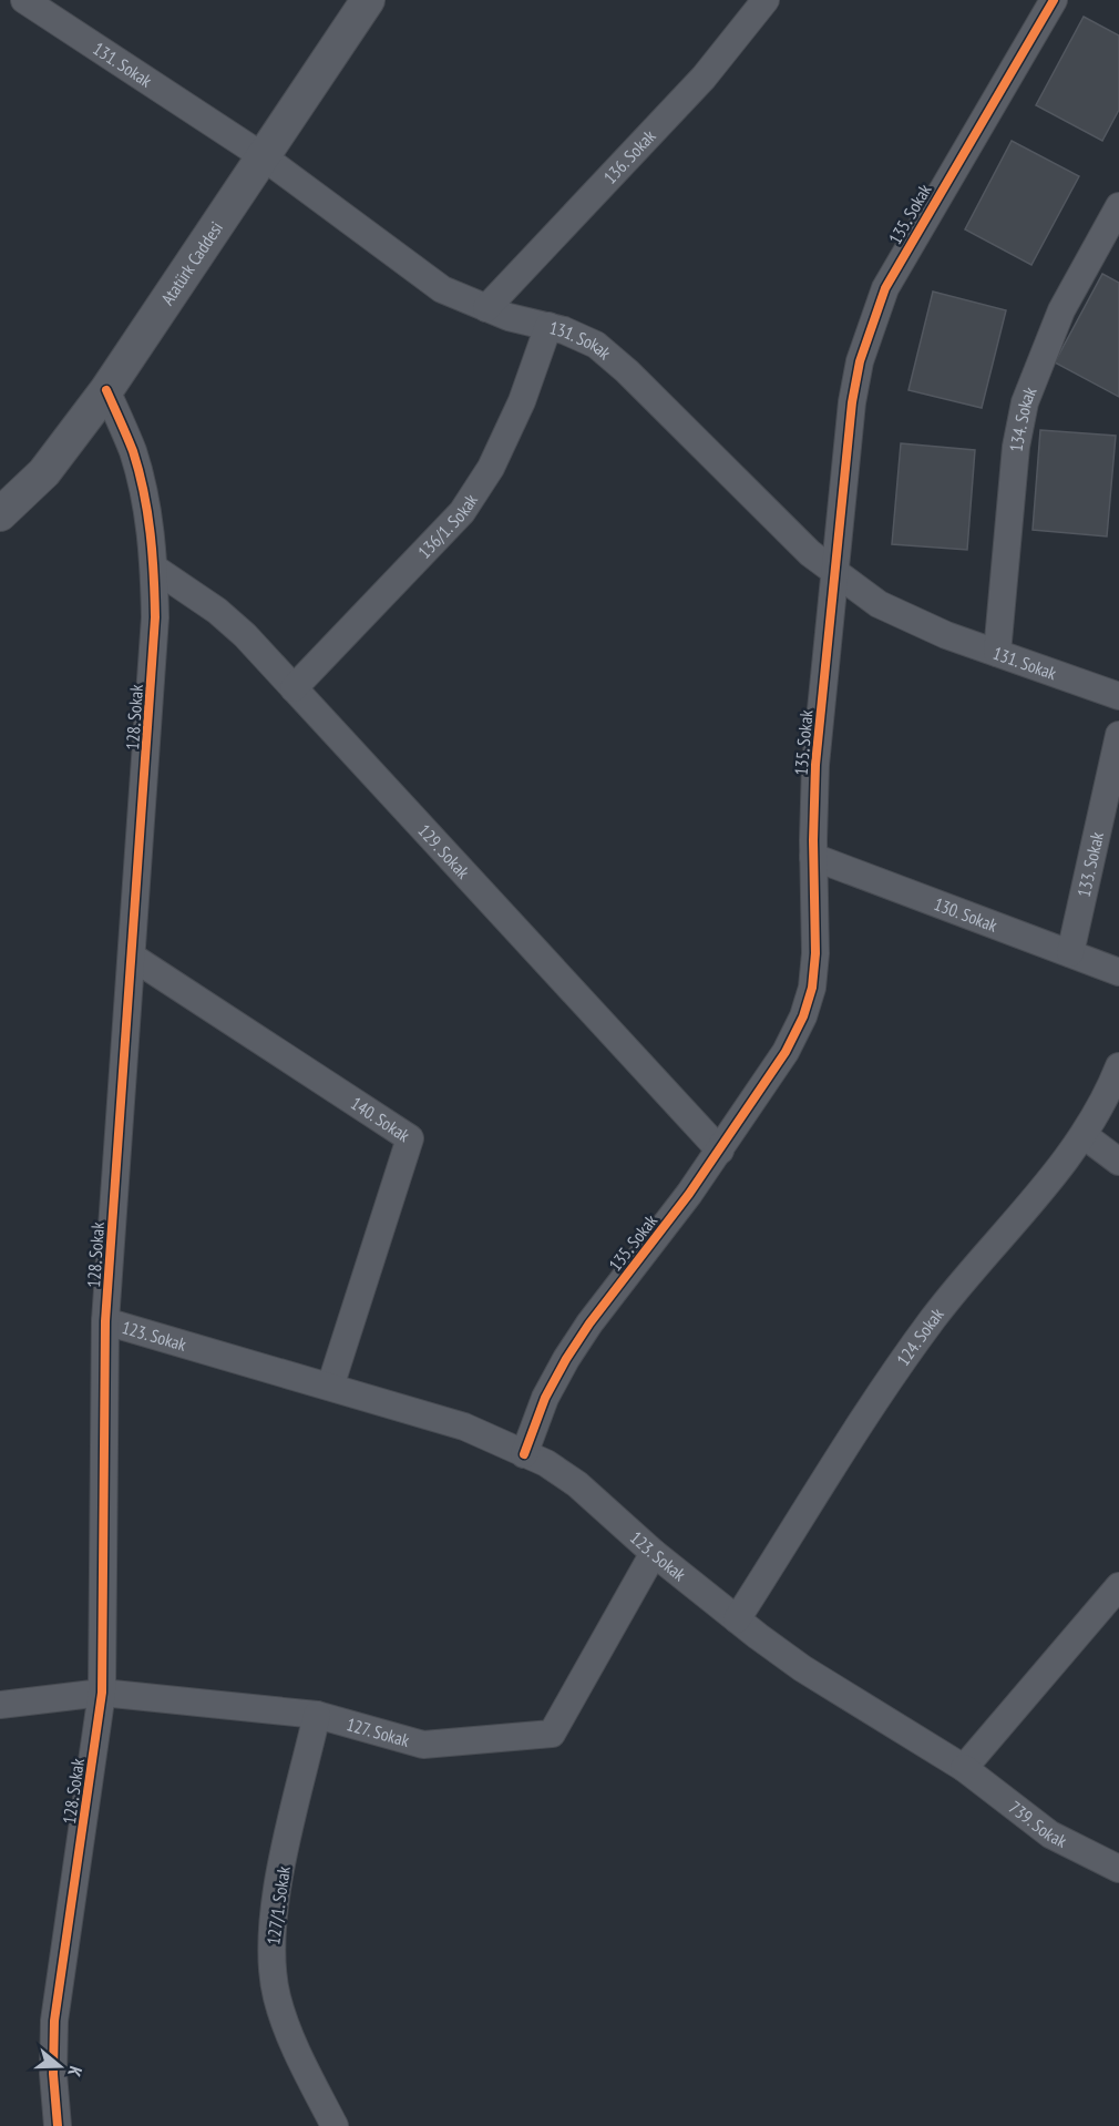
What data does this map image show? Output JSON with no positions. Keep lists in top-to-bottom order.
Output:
{
  "streets": {
    "street": [
      "131. Sokak",
      "136. Sokak",
      "135. Sokak",
      "Atatürk Caddesi",
      "134. Sokak",
      "136/1. Sokak",
      "128. Sokak",
      "129. Sokak",
      "133. Sokak",
      "130. Sokak",
      "140. Sokak",
      "123. Sokak",
      "124. Sokak",
      "127. Sokak",
      "739. Sokak",
      "127/1. Sokak"
    ]
  },
  "crossings": [
    ["131. Sokak", "136. Sokak"],
    ["131. Sokak", "135. Sokak"],
    ["131. Sokak", "Atatürk Caddesi"],
    ["131. Sokak", "134. Sokak"],
    ["131. Sokak", "136/1. Sokak"],
    ["135. Sokak", "129. Sokak"],
    ["135. Sokak", "130. Sokak"],
    ["135. Sokak", "123. Sokak"],
    ["Atatürk Caddesi", "128. Sokak"],
    ["136/1. Sokak", "129. Sokak"],
    ["128. Sokak", "129. Sokak"],
    ["128. Sokak", "140. Sokak"],
    ["128. Sokak", "123. Sokak"],
    ["128. Sokak", "127. Sokak"],
    ["133. Sokak", "130. Sokak"],
    ["140. Sokak", "123. Sokak"],
    ["123. Sokak", "124. Sokak"],
    ["123. Sokak", "127. Sokak"],
    ["123. Sokak", "739. Sokak"],
    ["127. Sokak", "127/1. Sokak"]
  ],
  "north": "right"
}
